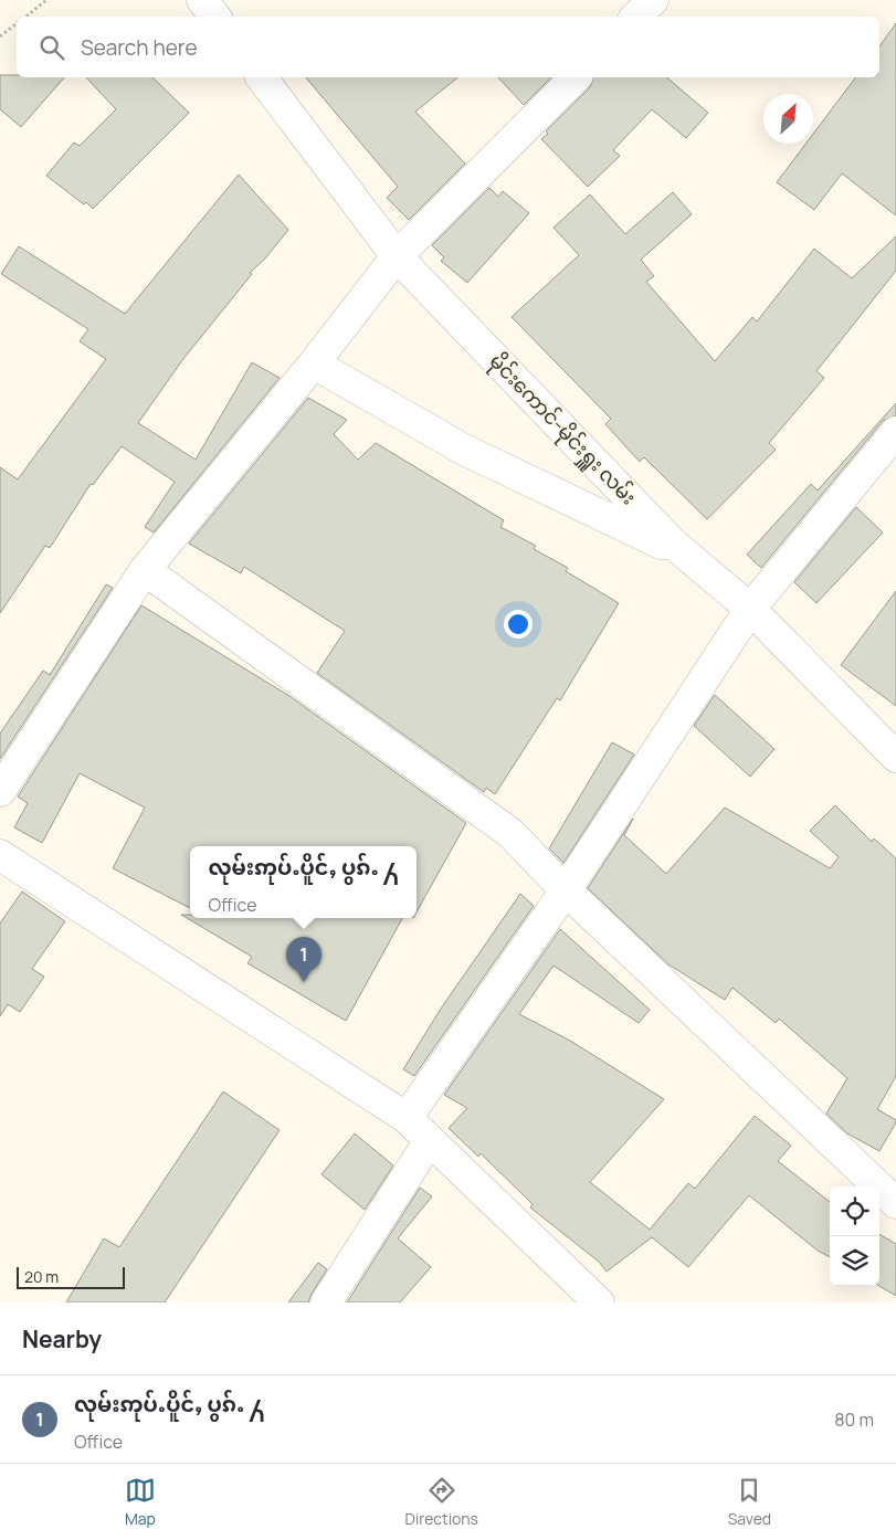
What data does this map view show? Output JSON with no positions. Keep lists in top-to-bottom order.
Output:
{
  "streets": {
    "street": ["မိုင်းကောင်-မိုင်းရှူး လမ်း"]
  },
  "scale_bar": "20 m",
  "north": "top right",
  "page": {
    "search": "Search here",
    "popup": ["လုမ်းဢုပ်ႉပိူင်ႇ ပွၵ်ႉ ႓", "Office"],
    "pins": "1",
    "scale": "20 m",
    "heading": "Nearby",
    "list": [
      {
        "mark": "1",
        "name": "လုမ်းဢုပ်ႉပိူင်ႇ ပွၵ်ႉ ႓",
        "note": "Office",
        "value": "80 m"
      }
    ],
    "nav": ["Map", "Directions", "Saved"]
  }
}
